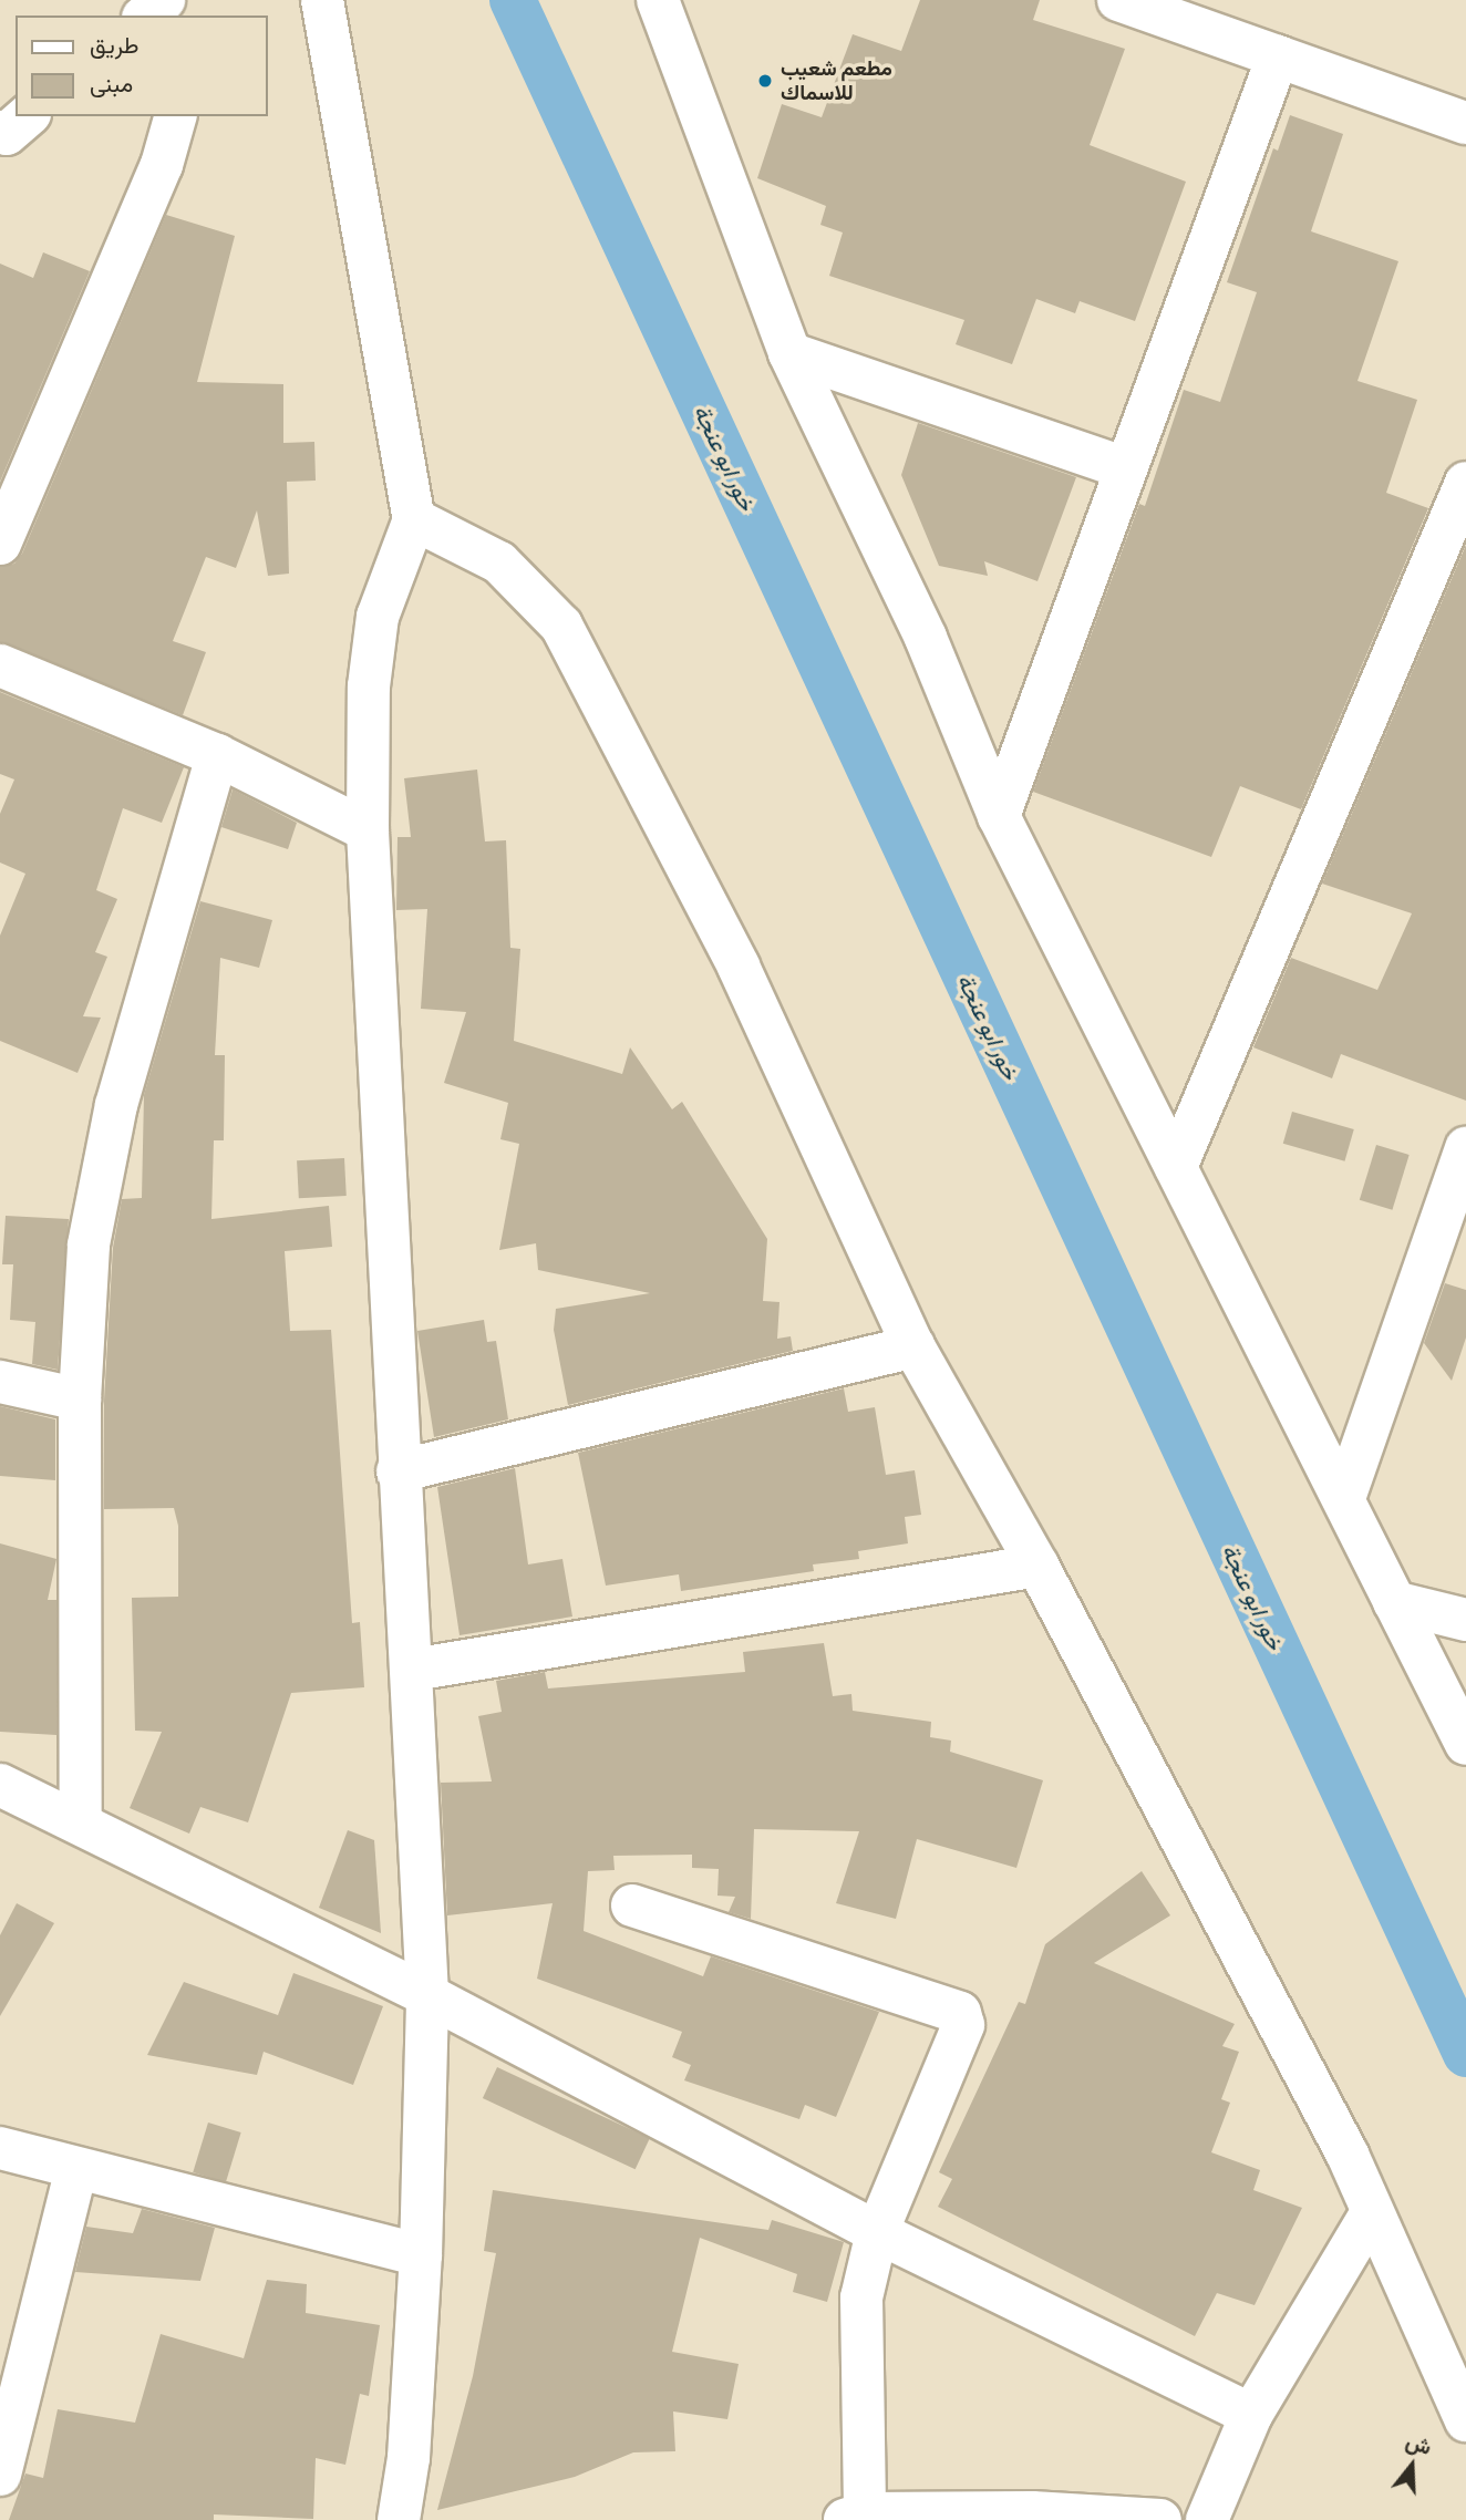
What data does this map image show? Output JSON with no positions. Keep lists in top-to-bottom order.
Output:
{
  "water": ["خور ابو عنجة"],
  "places": ["مطعم شعيب للاسماك"],
  "legend": ["طريق", "مبنى"],
  "north": "top"
}
